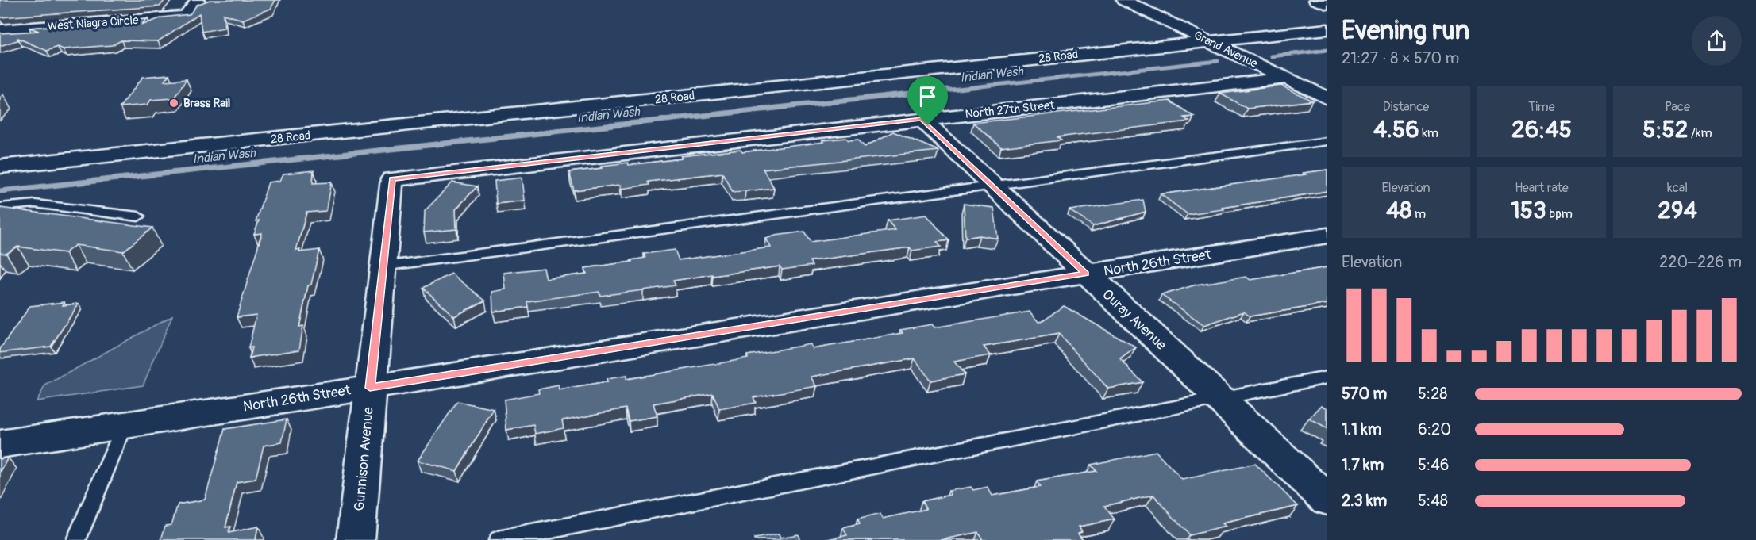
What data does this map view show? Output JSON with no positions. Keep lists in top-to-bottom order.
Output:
{
  "streets": {
    "street": [
      "West Niagra Circle",
      "Grand Avenue",
      "28 Road",
      "North 27th Street",
      "North 26th Street",
      "Ouray Avenue",
      "Gunnison Avenue"
    ]
  },
  "crossings": [
    ["Grand Avenue", "28 Road"],
    ["Grand Avenue", "North 27th Street"],
    ["North 27th Street", "Ouray Avenue"],
    ["North 27th Street", "Gunnison Avenue"],
    ["North 26th Street", "Ouray Avenue"],
    ["North 26th Street", "Gunnison Avenue"]
  ],
  "water": ["Indian Wash"],
  "places": ["Brass Rail"],
  "page": {
    "heading": ["Evening run", "21:27 · 8 × 570 m"],
    "stats": [
      ["Distance", "4.56 km"],
      ["Time", "26:45"],
      ["Pace", "5:52 /km"],
      ["Elevation", "48 m"],
      ["Heart rate", "153 bpm"],
      ["kcal", "294"]
    ],
    "chart": ["Elevation", "220–226 m"],
    "list": [
      {
        "name": "570 m",
        "note": "5:28"
      },
      {
        "name": "1.1 km",
        "note": "6:20"
      },
      {
        "name": "1.7 km",
        "note": "5:46"
      },
      {
        "name": "2.3 km",
        "note": "5:48"
      }
    ]
  }
}
